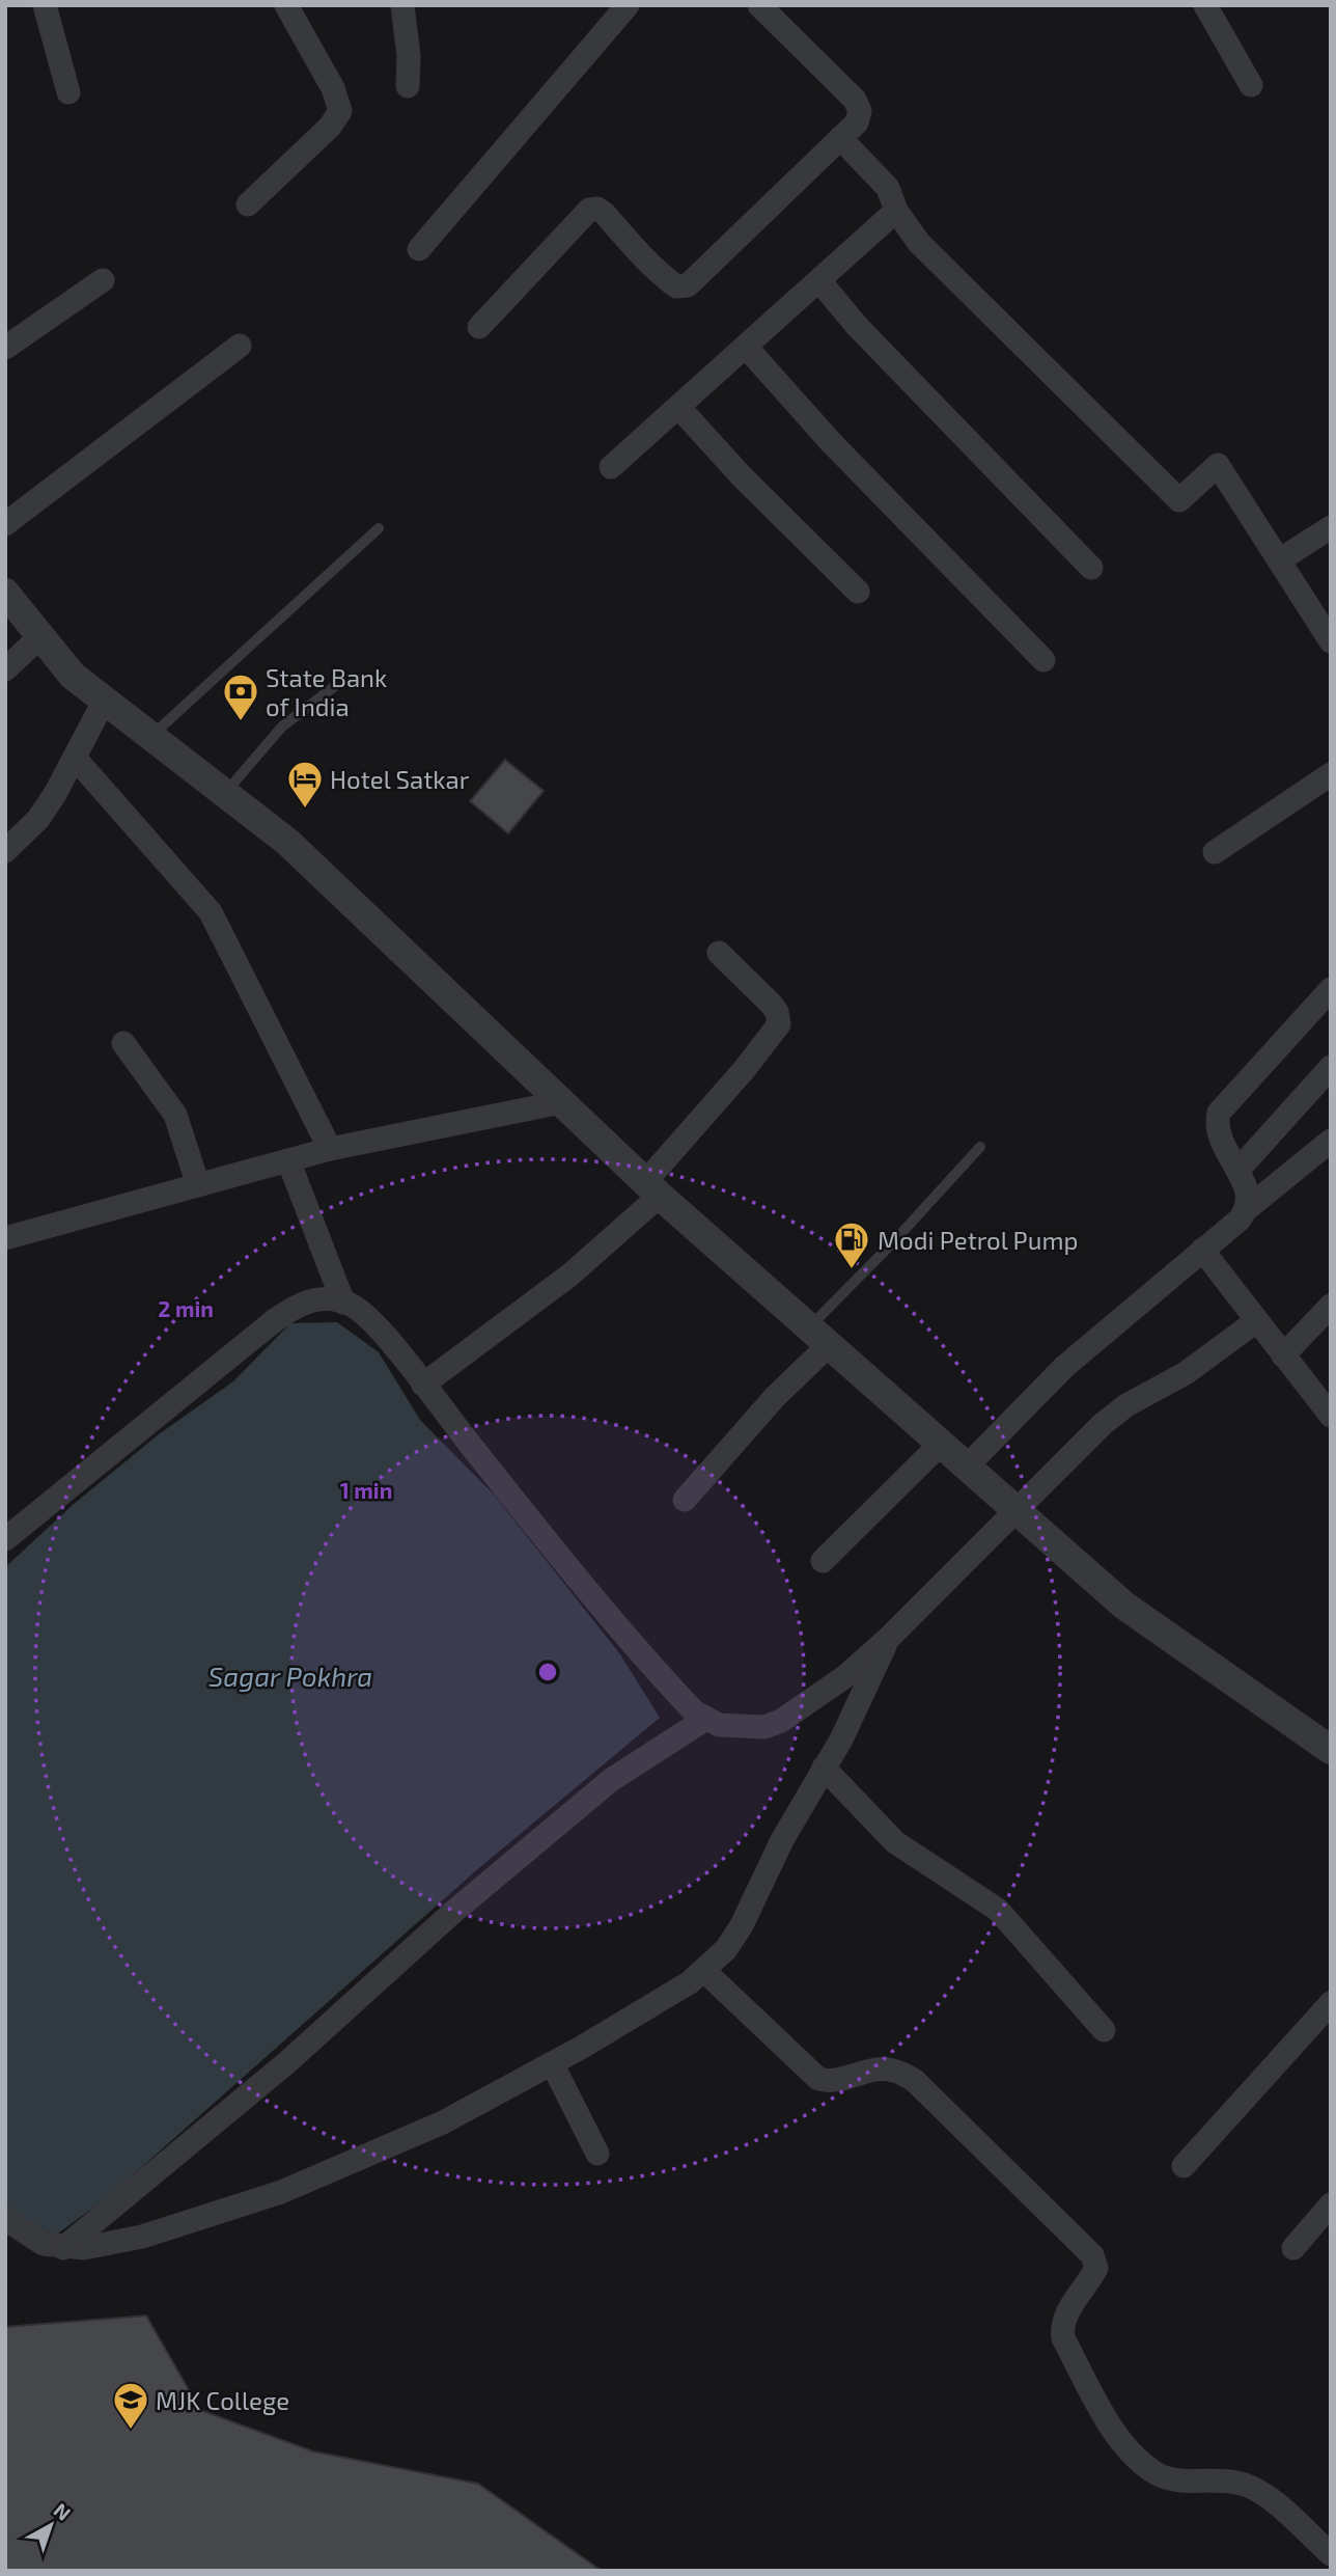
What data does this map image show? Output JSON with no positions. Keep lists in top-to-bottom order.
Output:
{
  "water": ["Sagar Pokhra"],
  "places": {
    "bank": ["State Bank of India"],
    "hotel": ["Hotel Satkar"],
    "fuel station": ["Modi Petrol Pump"],
    "school or university": ["MJK College"]
  },
  "north": "top right",
  "rings": ["2 min", "1 min"]
}
